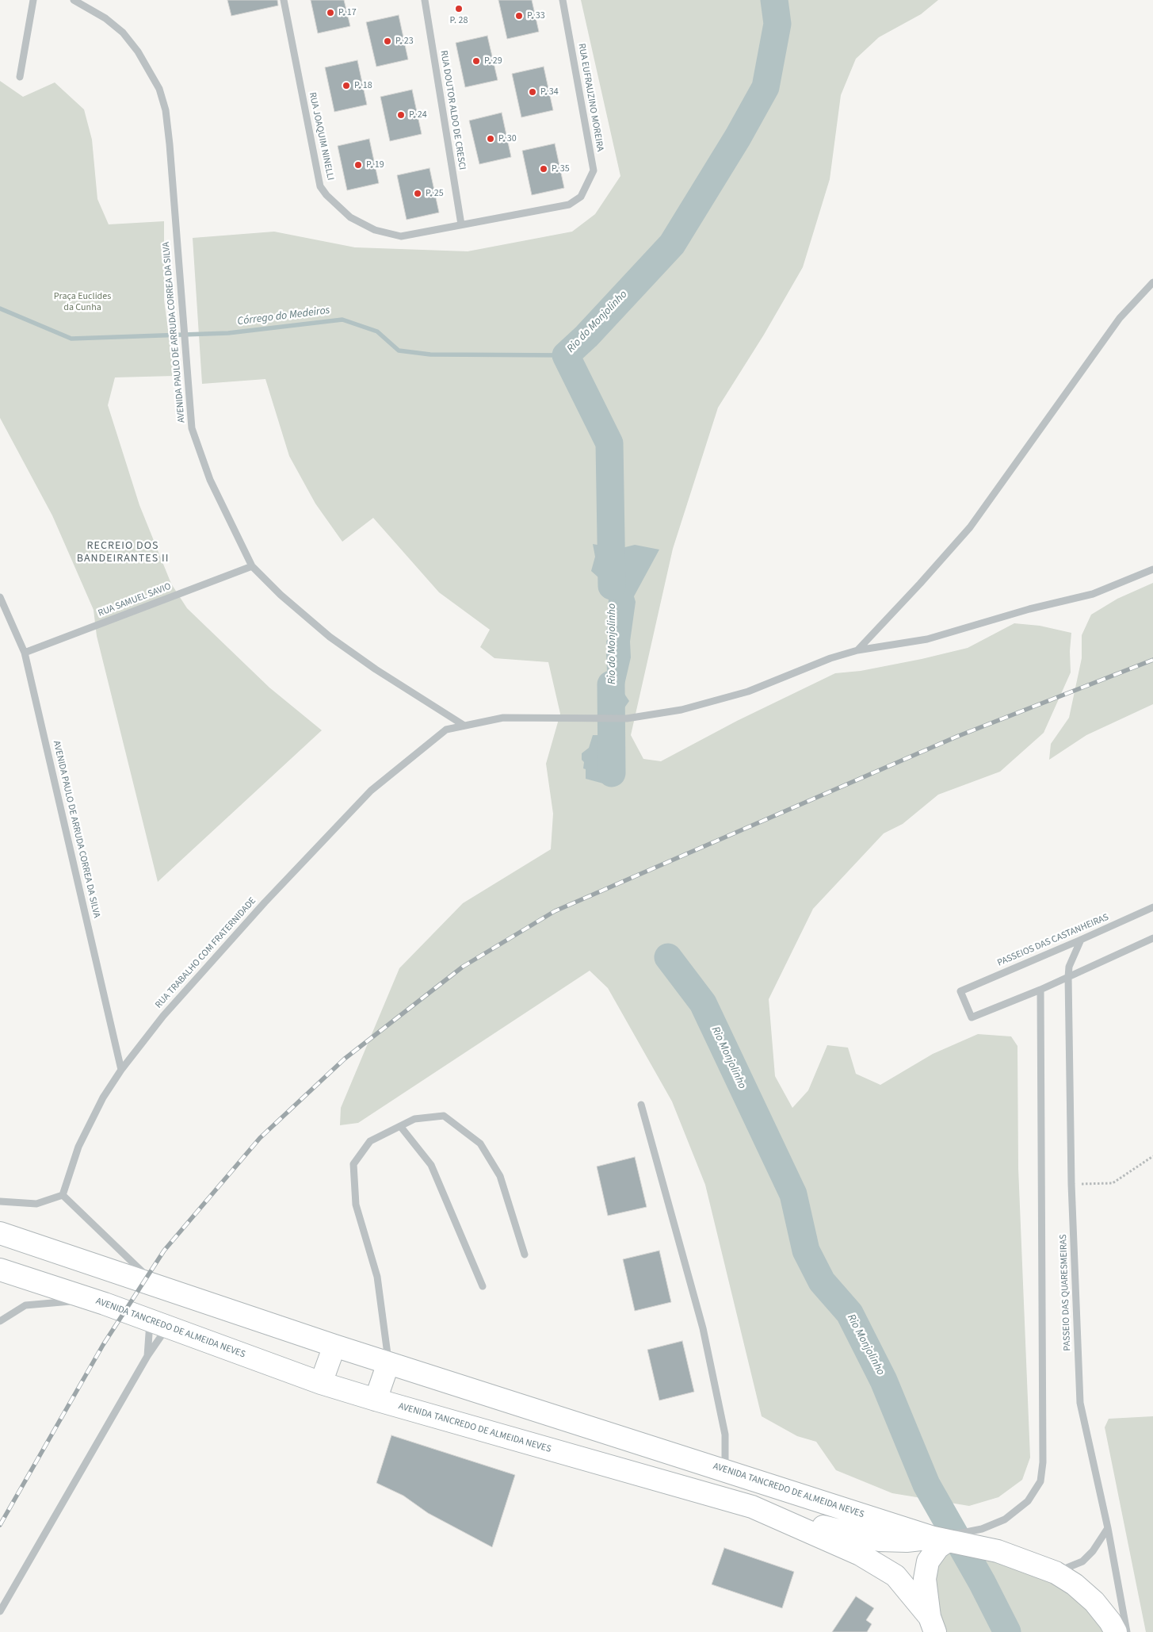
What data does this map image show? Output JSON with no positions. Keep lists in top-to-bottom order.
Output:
{
  "streets": {
    "main road": ["AVENIDA TANCREDO DE ALMEIDA NEVES"],
    "street": [
      "RUA EUFRAUZINO MOREIRA",
      "RUA DOUTOR ALDO DE CRESCI",
      "RUA JOAQUIM NINELLI",
      "AVENIDA PAULO DE ARRUDA CORREA DA SILVA",
      "RUA SAMUEL SAVIO",
      "PASSEIOS DAS CASTANHEIRAS",
      "RUA TRABALHO COM FRATERNIDADE",
      "PASSEIO DAS QUARESMEIRAS"
    ]
  },
  "crossings": [
    ["RUA EUFRAUZINO MOREIRA", "RUA JOAQUIM NINELLI"],
    ["RUA DOUTOR ALDO DE CRESCI", "RUA JOAQUIM NINELLI"],
    ["AVENIDA PAULO DE ARRUDA CORREA DA SILVA", "RUA SAMUEL SAVIO"],
    ["AVENIDA PAULO DE ARRUDA CORREA DA SILVA", "RUA TRABALHO COM FRATERNIDADE"],
    ["PASSEIOS DAS CASTANHEIRAS", "PASSEIO DAS QUARESMEIRAS"],
    ["RUA TRABALHO COM FRATERNIDADE", "AVENIDA TANCREDO DE ALMEIDA NEVES"]
  ],
  "districts": ["RECREIO DOS BANDEIRANTES II"],
  "water": ["Córrego do Medeiros", "Rio do Monjolinho", "Rio Monjolinho"],
  "parks": ["Praça Euclides da Cunha"],
  "places": [
    "P. 28",
    "P. 17",
    "P. 33",
    "P. 23",
    "P. 29",
    "P. 18",
    "P. 34",
    "P. 24",
    "P. 30",
    "P. 19",
    "P. 35",
    "P. 25"
  ]
}
